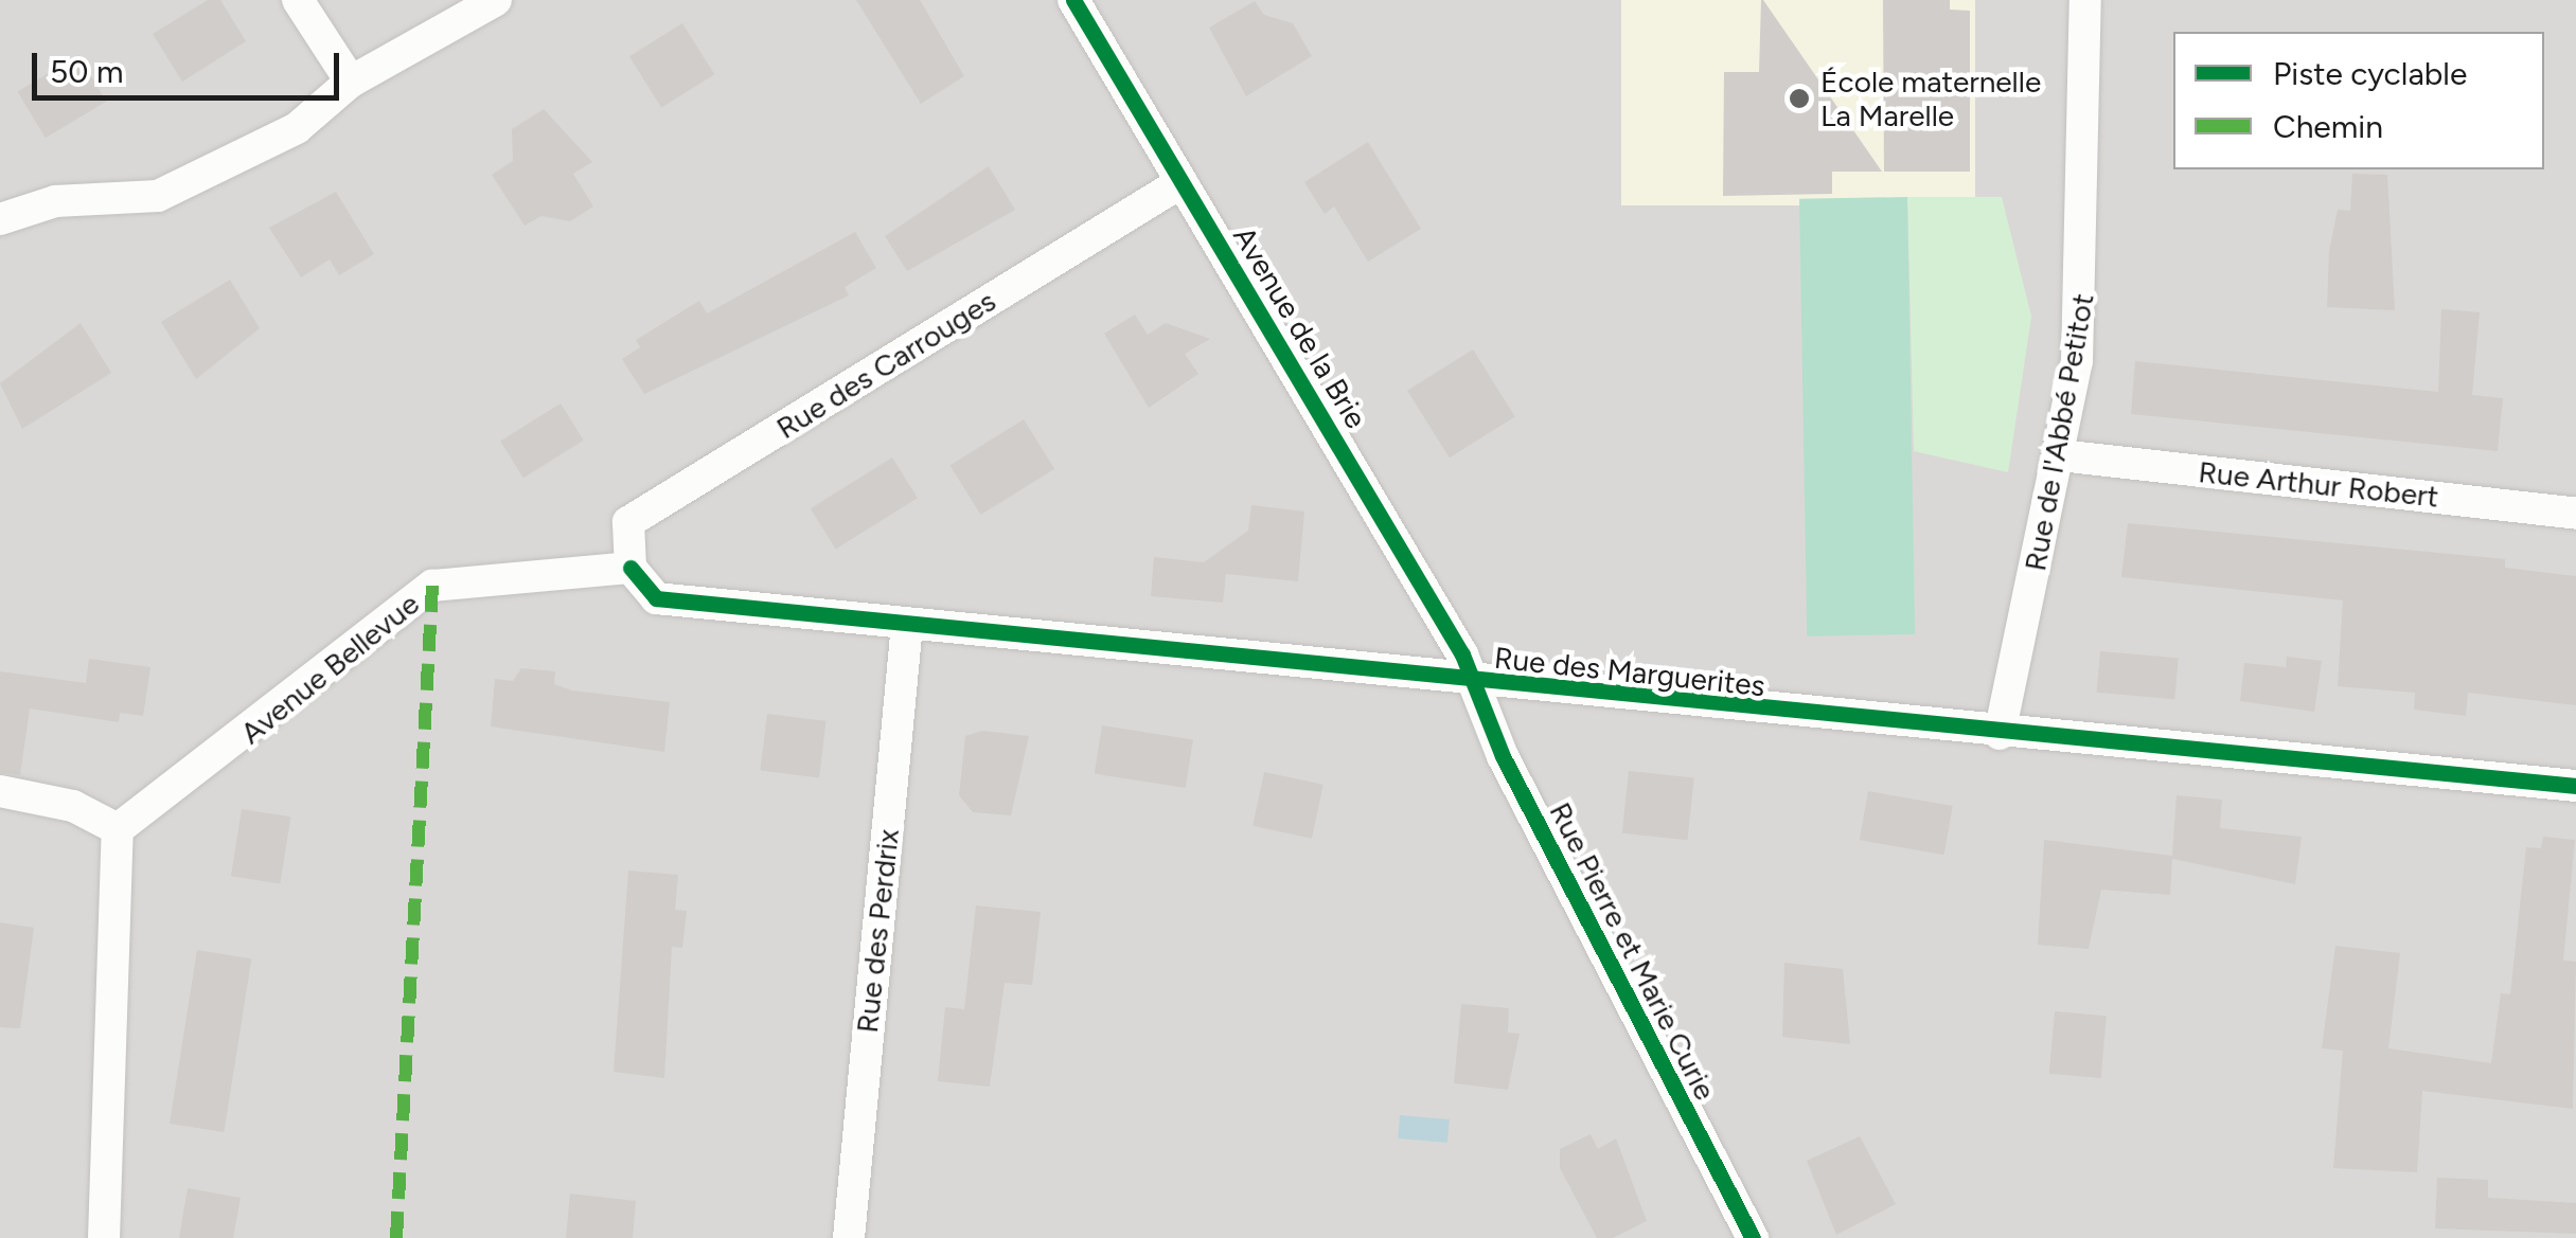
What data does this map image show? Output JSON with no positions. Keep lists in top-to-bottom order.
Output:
{
  "streets": {
    "street": [
      "Avenue de la Brie",
      "Rue des Carrouges",
      "Rue de l'Abbé Petitot",
      "Rue Arthur Robert",
      "Avenue Bellevue",
      "Rue des Marguerites",
      "Rue des Perdrix",
      "Rue Pierre et Marie Curie"
    ]
  },
  "crossings": [
    ["Avenue de la Brie", "Rue des Carrouges"],
    ["Avenue de la Brie", "Rue des Marguerites"],
    ["Avenue de la Brie", "Rue Pierre et Marie Curie"],
    ["Rue des Carrouges", "Avenue Bellevue"],
    ["Rue des Carrouges", "Rue des Marguerites"],
    ["Rue de l'Abbé Petitot", "Rue Arthur Robert"],
    ["Rue de l'Abbé Petitot", "Rue des Marguerites"],
    ["Avenue Bellevue", "Rue des Marguerites"],
    ["Rue des Marguerites", "Rue des Perdrix"],
    ["Rue des Marguerites", "Rue Pierre et Marie Curie"]
  ],
  "places": ["École maternelle La Marelle"],
  "legend": ["Piste cyclable", "Chemin"],
  "scale_bar": "50 m"
}
